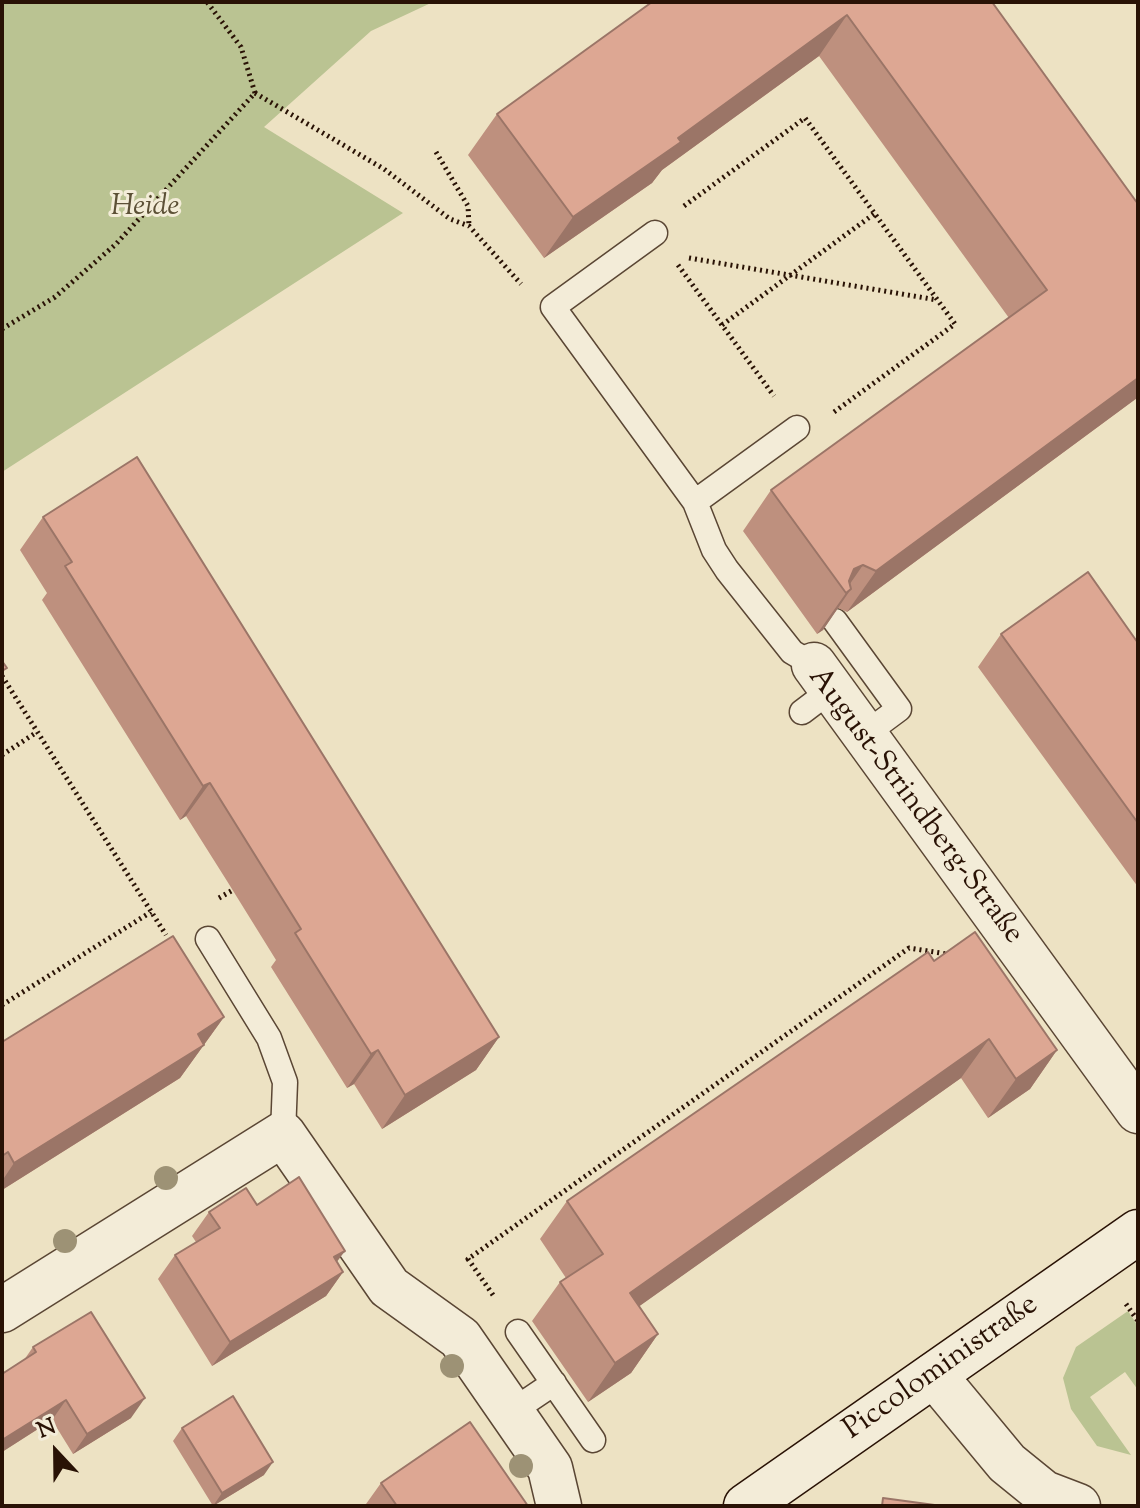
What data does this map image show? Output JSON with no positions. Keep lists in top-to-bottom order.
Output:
{
  "streets": {
    "street": ["August-Strindberg-Straße", "Piccoloministraße"]
  },
  "parks": ["Heide"],
  "north": "top"
}
